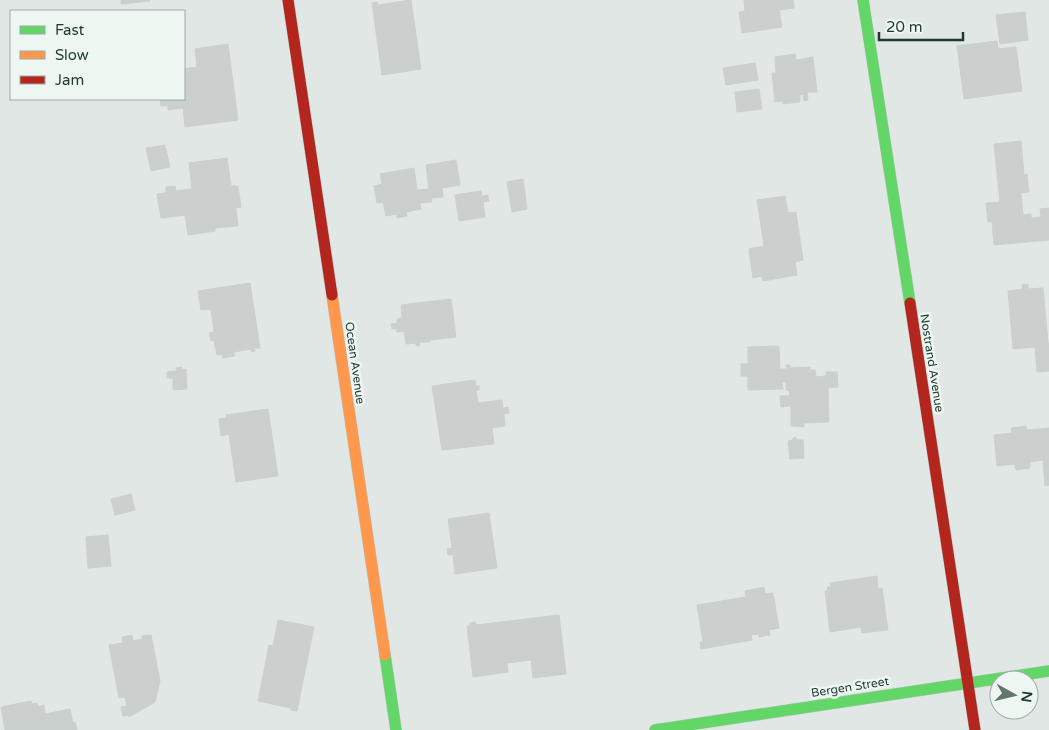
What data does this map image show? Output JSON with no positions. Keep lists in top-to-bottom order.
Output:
{
  "streets": {
    "street": ["Ocean Avenue", "Nostrand Avenue", "Bergen Street"]
  },
  "crossings": [
    ["Nostrand Avenue", "Bergen Street"]
  ],
  "legend": ["Fast", "Slow", "Jam"],
  "scale_bar": "20 m",
  "north": "right"
}
